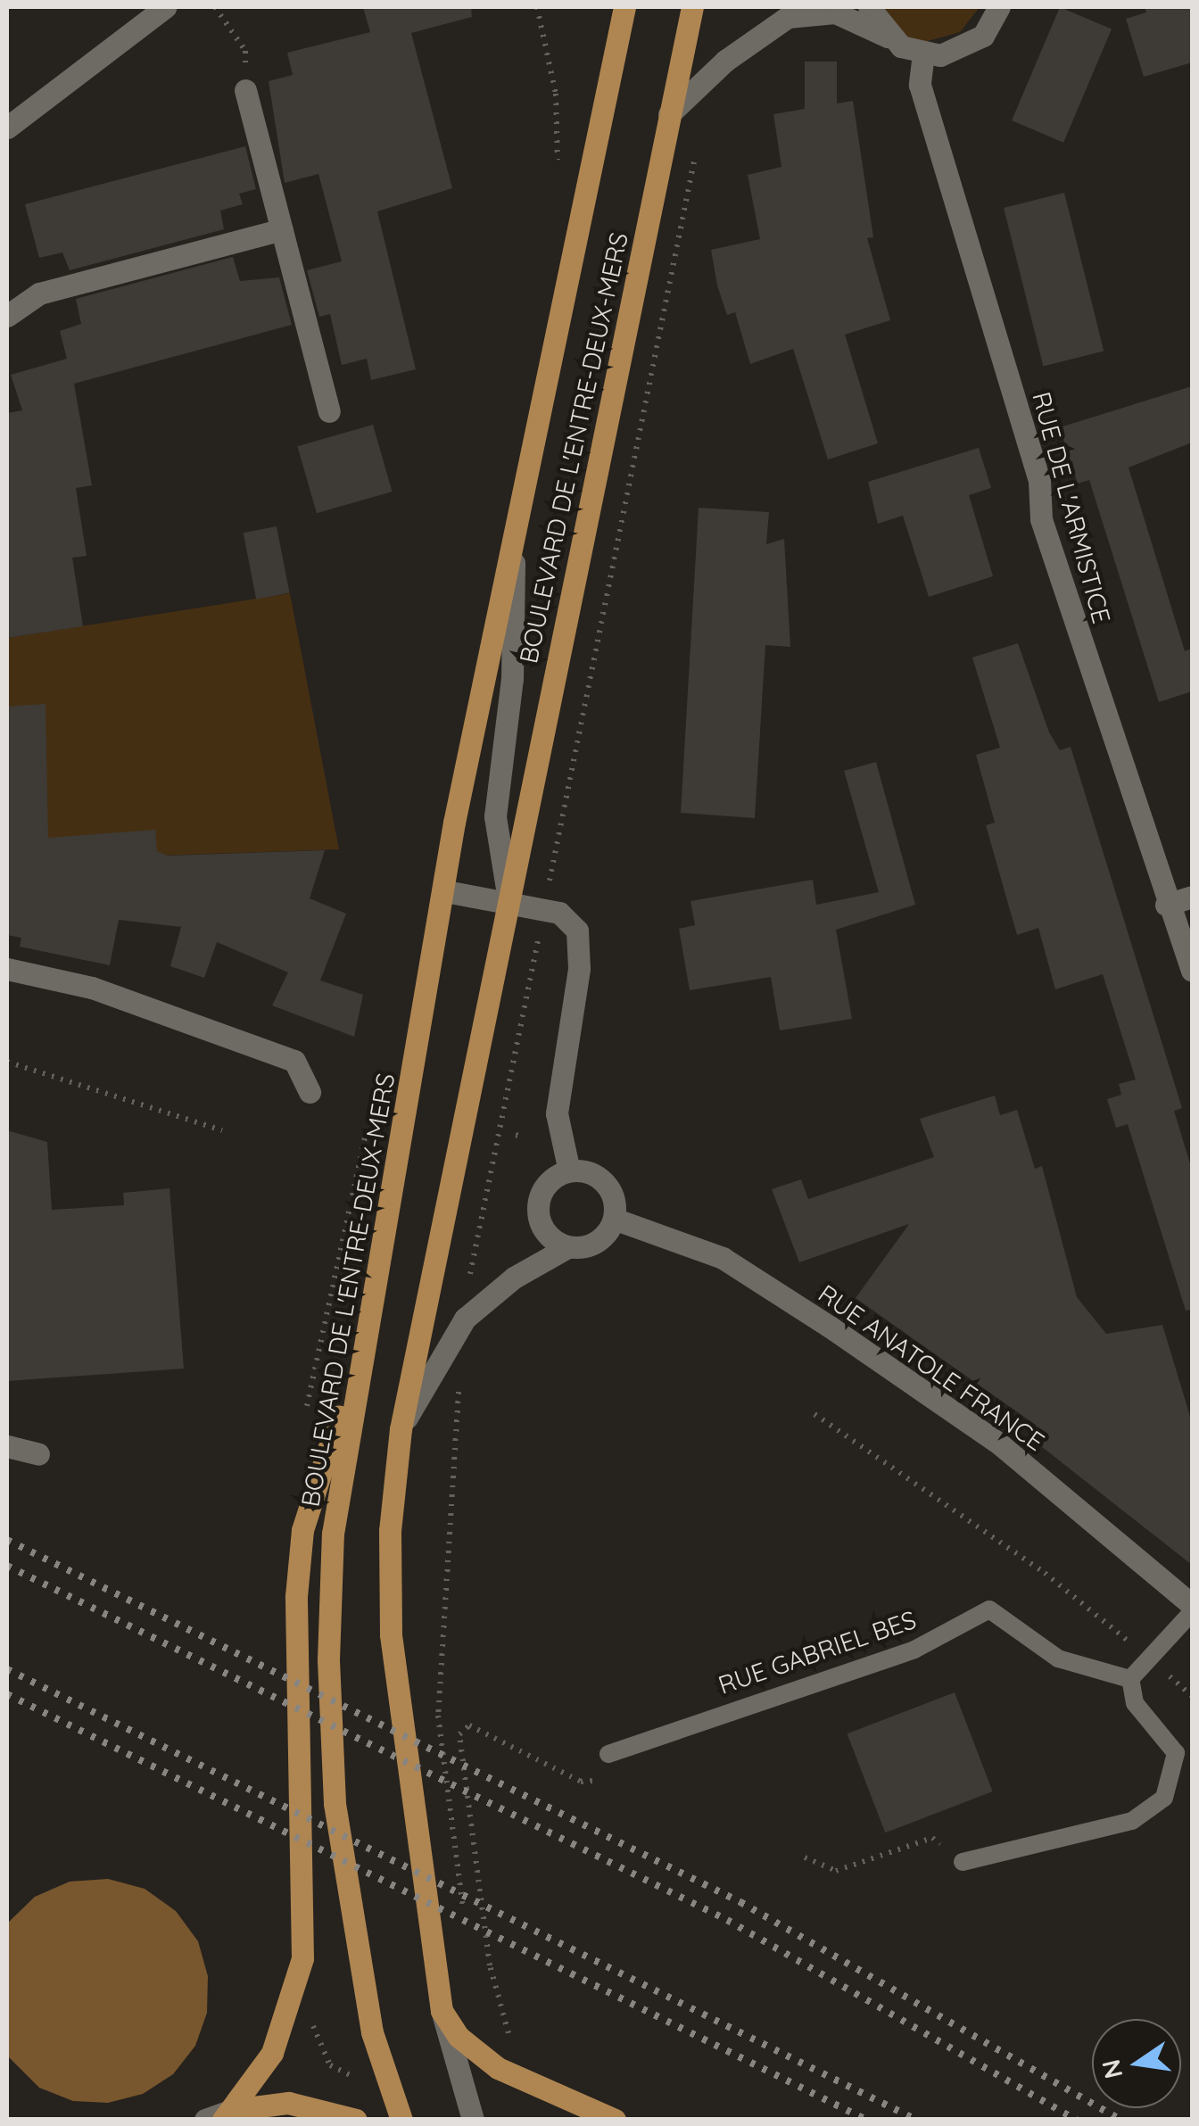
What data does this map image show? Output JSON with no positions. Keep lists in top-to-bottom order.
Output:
{
  "streets": {
    "main road": ["BOULEVARD DE L'ENTRE-DEUX-MERS"],
    "street": ["RUE DE L'ARMISTICE", "RUE ANATOLE FRANCE"],
    "lane": ["RUE GABRIEL BES"]
  },
  "north": "left"
}
